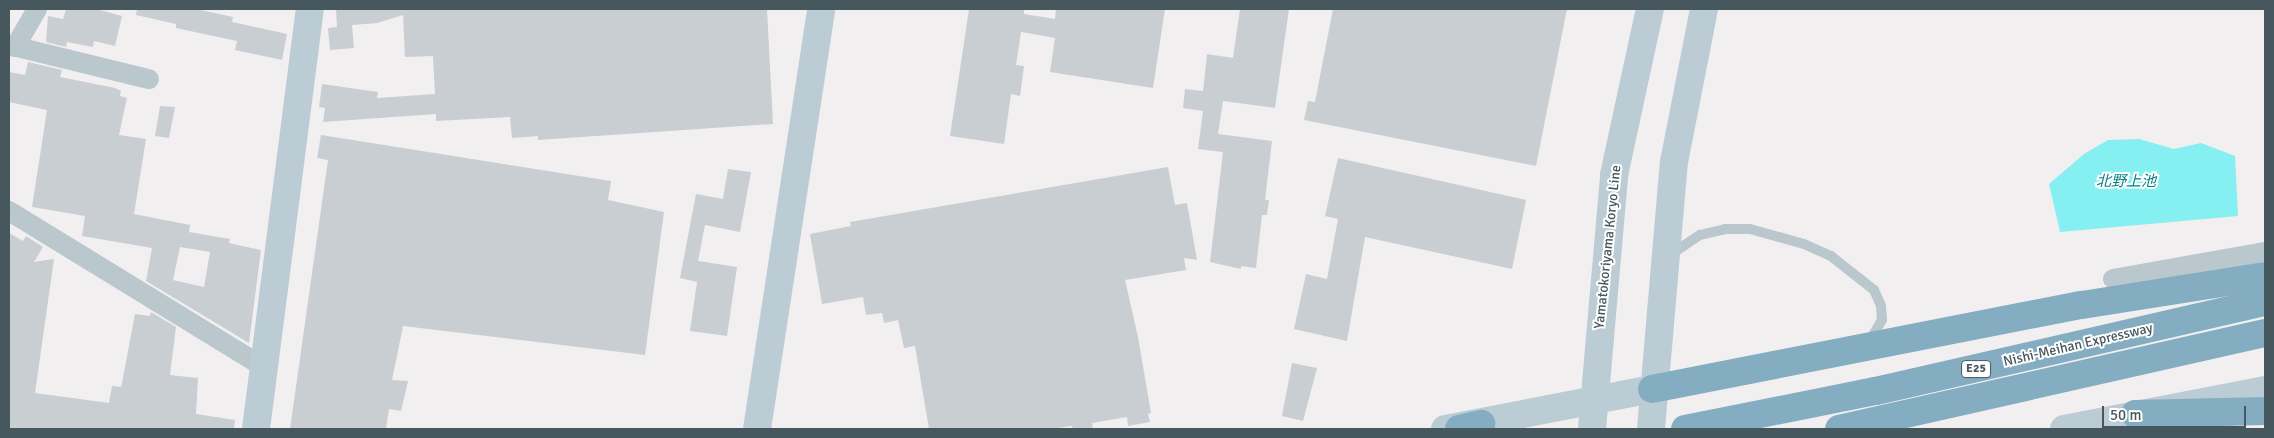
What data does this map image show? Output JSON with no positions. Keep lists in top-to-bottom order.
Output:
{
  "streets": {
    "highway": ["Nishi-Meihan Expressway", "E25"],
    "street": ["Yamatokoriyama Koryo Line"]
  },
  "water": ["北野上池"],
  "scale_bar": "50 m"
}
